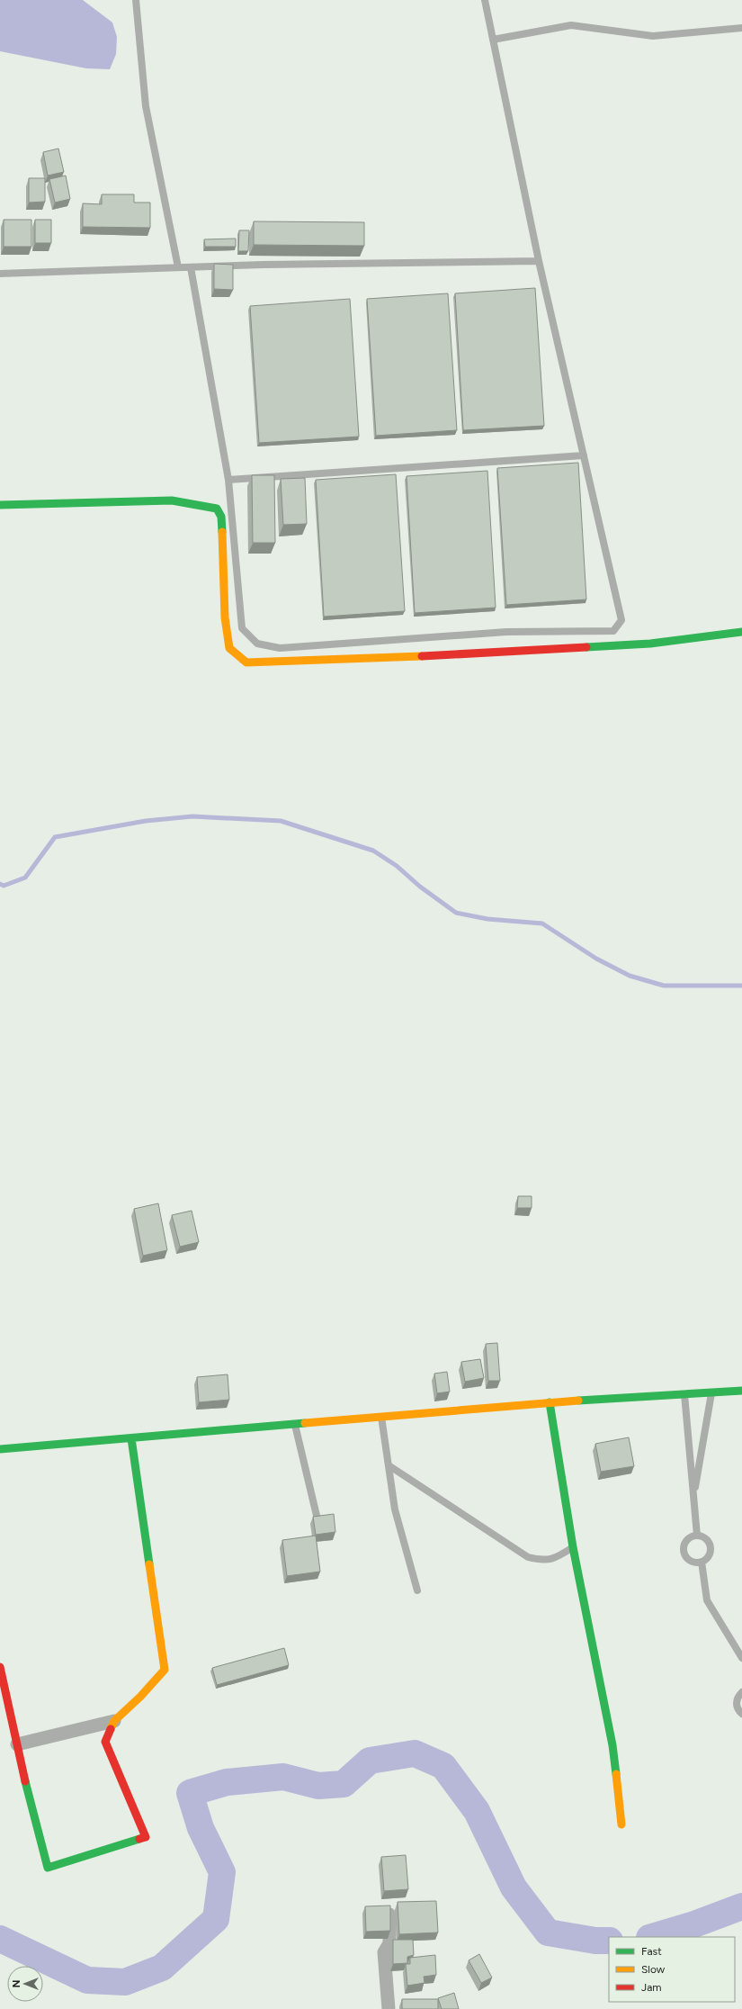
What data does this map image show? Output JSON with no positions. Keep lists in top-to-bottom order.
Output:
{
  "legend": ["Fast", "Slow", "Jam"],
  "north": "left"
}
